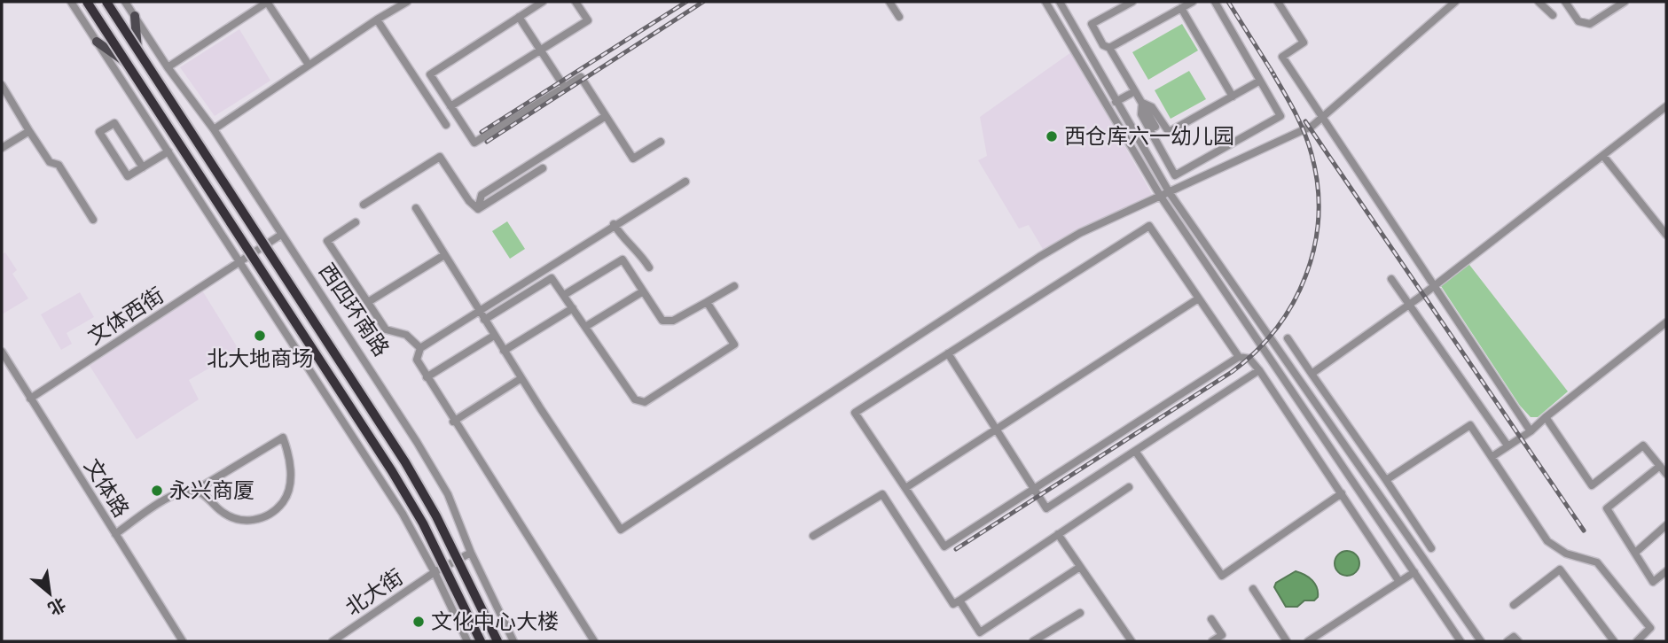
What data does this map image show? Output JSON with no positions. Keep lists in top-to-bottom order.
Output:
{
  "streets": {
    "highway": ["西四环南路"],
    "street": ["文体西街", "文体路", "北大街"]
  },
  "crossings": [
    ["西四环南路", "文体西街"],
    ["西四环南路", "北大街"],
    ["文体西街", "文体路"]
  ],
  "places": [
    "西仓库六一幼儿园",
    "北大地商场",
    "永兴商厦",
    "文化中心大楼"
  ],
  "north": "bottom right"
}
